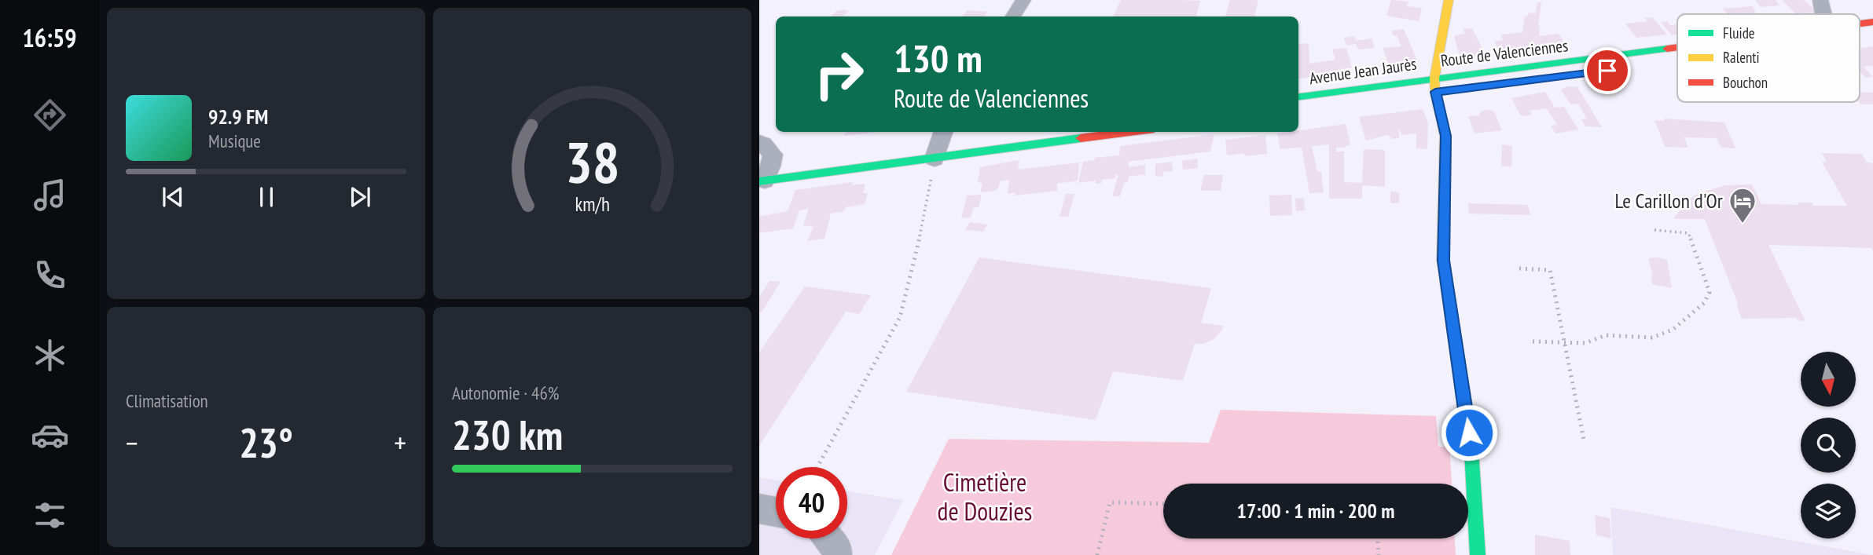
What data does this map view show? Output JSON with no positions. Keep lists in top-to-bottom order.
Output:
{
  "streets": {
    "main road": ["Route de Valenciennes", "Avenue Jean Jaurès"]
  },
  "crossings": [
    ["Route de Valenciennes", "Avenue Jean Jaurès"]
  ],
  "parks": ["Cimetière de Douzies"],
  "places": {
    "hotel": ["Le Carillon d'Or"]
  },
  "legend": ["Fluide", "Ralenti", "Bouchon"],
  "north": "bottom",
  "page": {
    "tabs": "16:59",
    "turn": ["130 m", "Route de Valenciennes"],
    "song": ["92.9 FM", "Musique"],
    "tile": [
      "Climatisation",
      ["Autonomie · 46%", "230 km"]
    ],
    "heat": ["−", "23°", "+"],
    "limit": "40",
    "trip": "17:00 · 1 min · 200 m",
    "gauge": ["38", "km/h"]
  }
}
